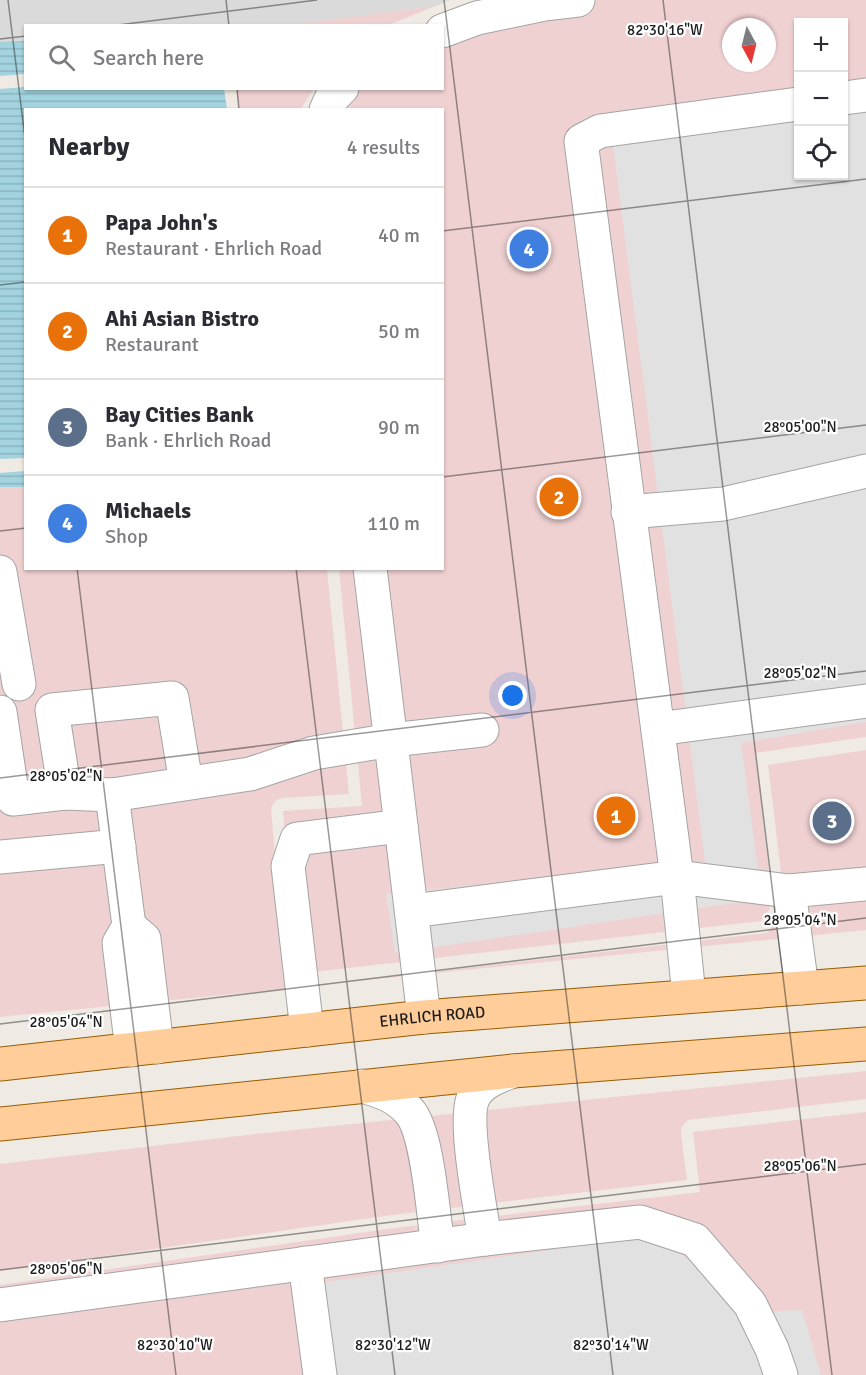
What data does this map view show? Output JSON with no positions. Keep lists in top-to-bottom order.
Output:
{
  "streets": {
    "main road": ["EHRLICH ROAD"]
  },
  "north": "bottom",
  "page": {
    "map_buttons": ["+", "−"],
    "search": "Search here",
    "heading": ["Nearby", "4 results"],
    "list": [
      {
        "mark": "1",
        "name": "Papa John's",
        "note": "Restaurant · Ehrlich Road",
        "value": "40 m"
      },
      {
        "mark": "2",
        "name": "Ahi Asian Bistro",
        "note": "Restaurant",
        "value": "50 m"
      },
      {
        "mark": "3",
        "name": "Bay Cities Bank",
        "note": "Bank · Ehrlich Road",
        "value": "90 m"
      },
      {
        "mark": "4",
        "name": "Michaels",
        "note": "Shop",
        "value": "110 m"
      }
    ],
    "pins": [
      "4",
      "2",
      "1",
      "3"
    ]
  },
  "coordinates": [
    "82°30'16\"W",
    "28°05'00\"N",
    "28°05'02\"N",
    "28°05'04\"N",
    "28°05'06\"N",
    "82°30'10\"W",
    "82°30'12\"W",
    "82°30'14\"W"
  ]
}
